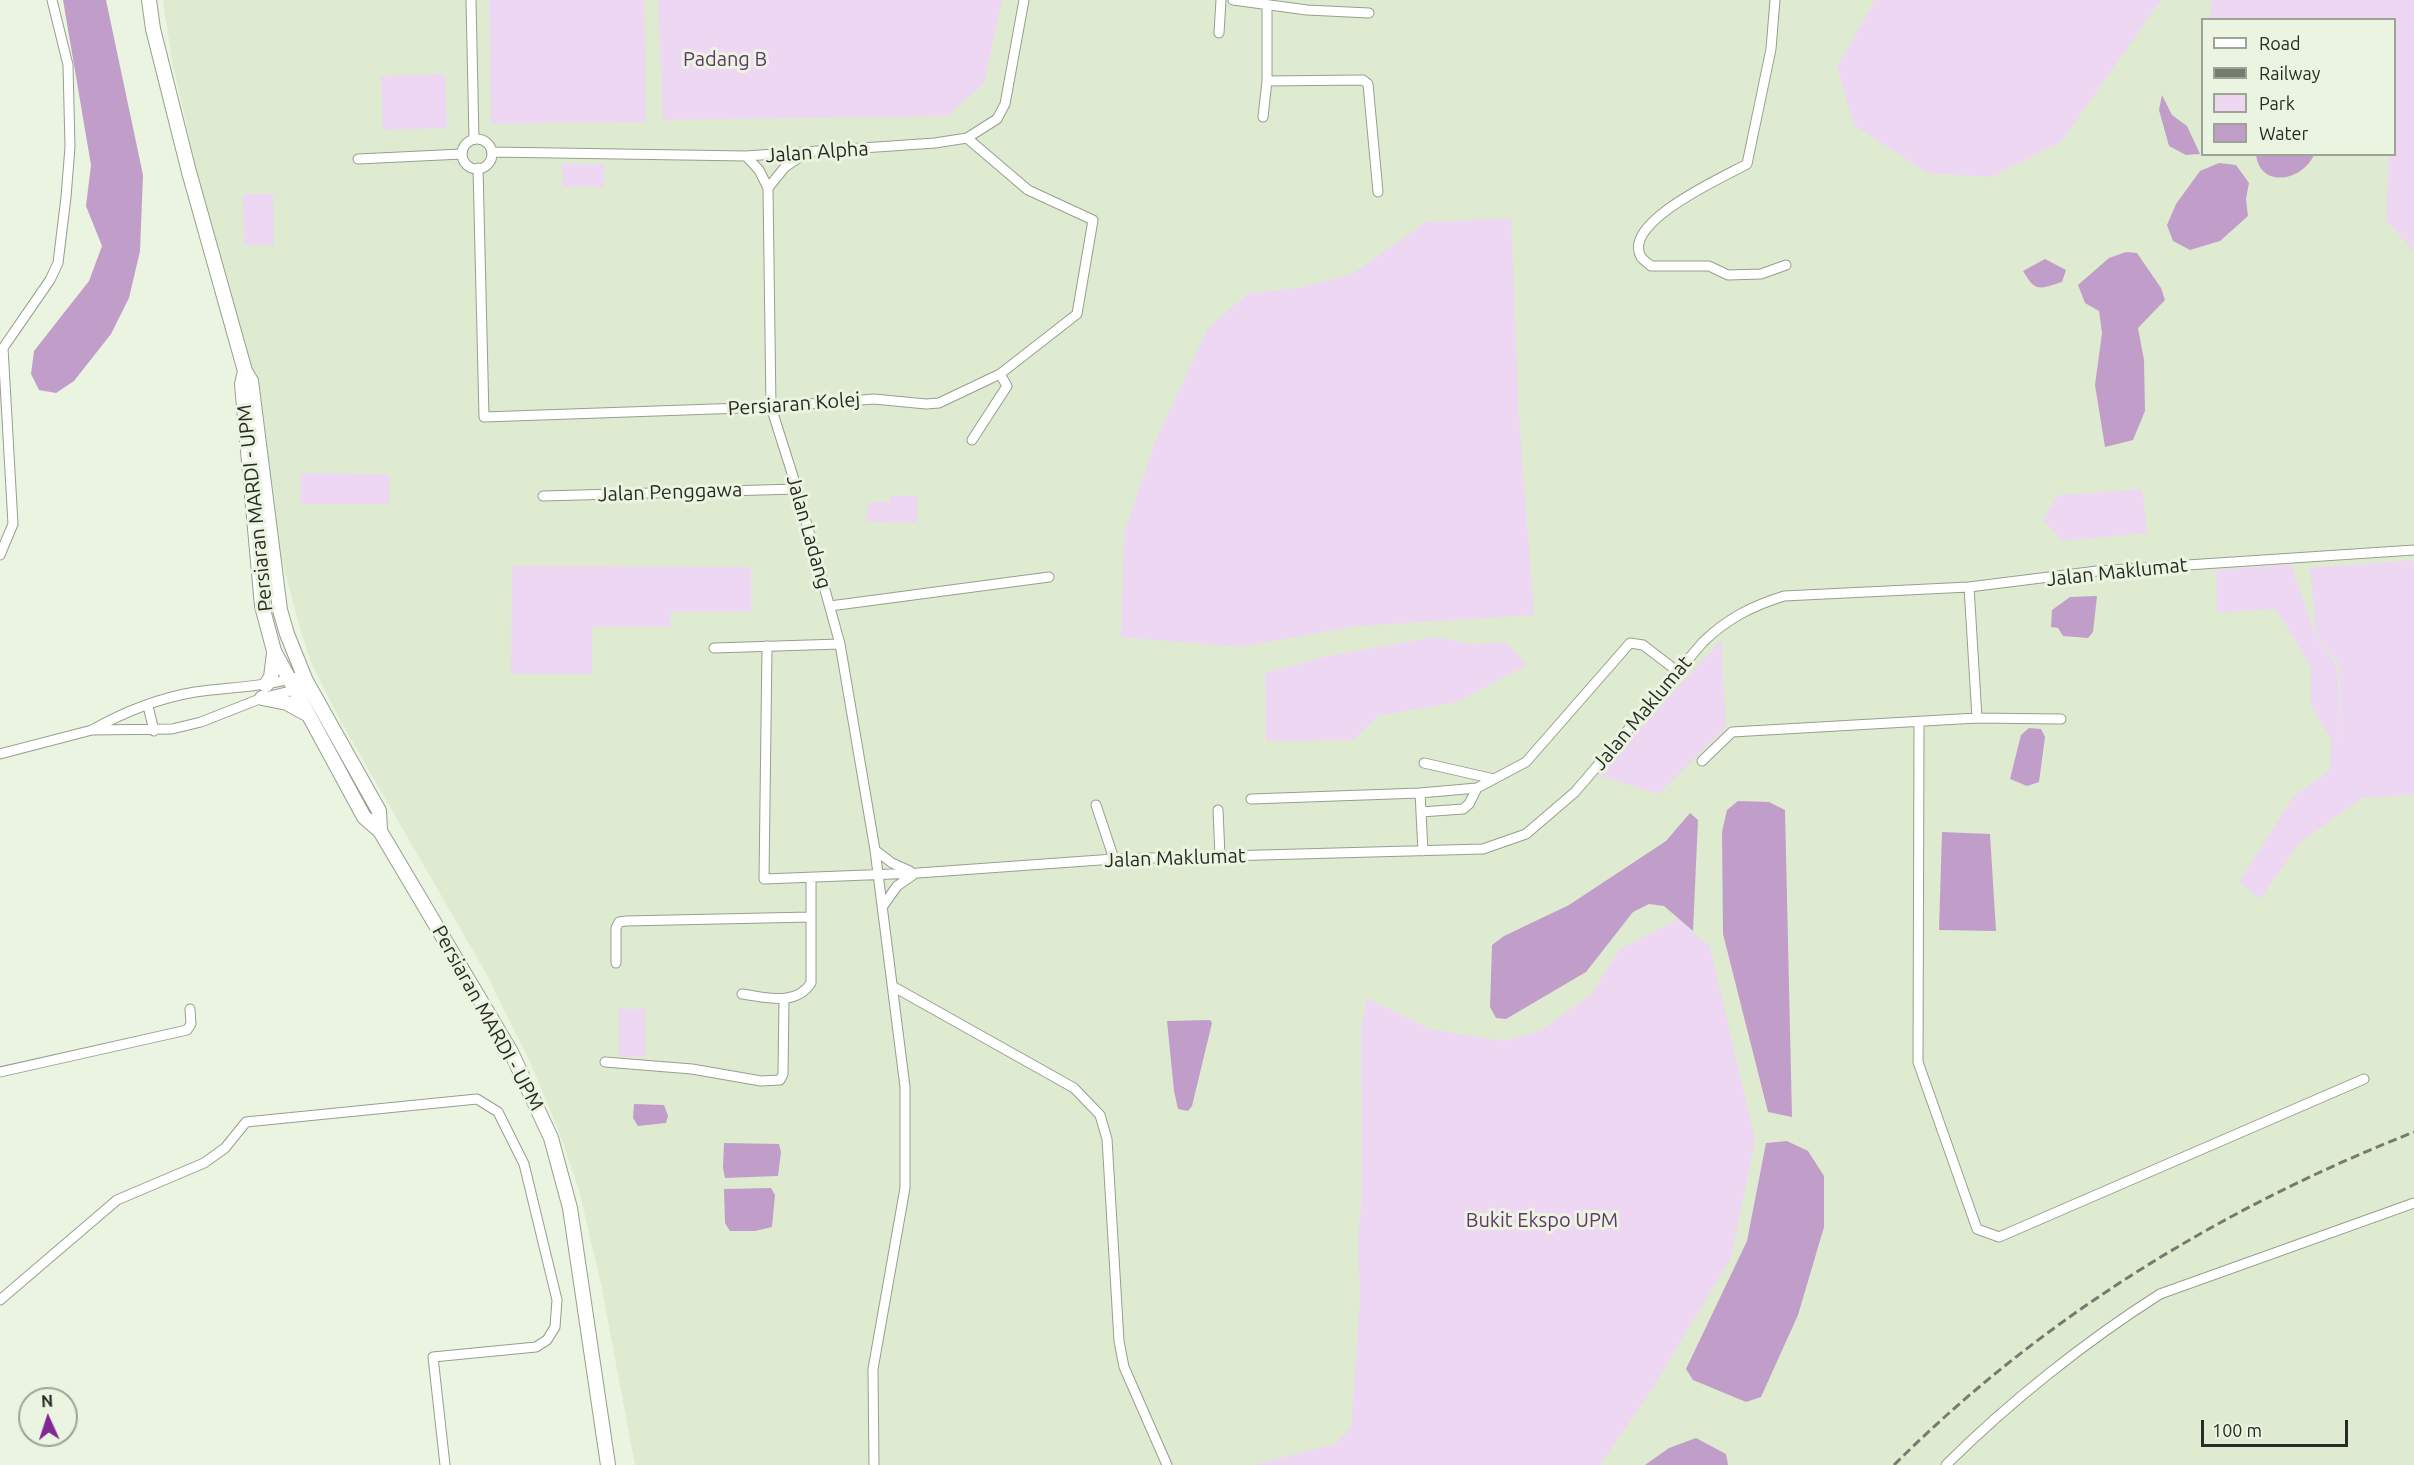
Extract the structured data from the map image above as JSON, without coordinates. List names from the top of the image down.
{
  "streets": {
    "street": [
      "Jalan Alpha",
      "Persiaran Kolej",
      "Jalan Penggawa",
      "Persiaran MARDI - UPM",
      "Jalan Ladang",
      "Jalan Maklumat"
    ]
  },
  "crossings": [
    ["Jalan Alpha", "Persiaran Kolej"],
    ["Persiaran Kolej", "Jalan Ladang"],
    ["Jalan Penggawa", "Jalan Ladang"],
    ["Jalan Ladang", "Jalan Maklumat"]
  ],
  "parks": ["Padang B", "Bukit Ekspo UPM"],
  "legend": [
    "Road",
    "Railway",
    "Park",
    "Water"
  ],
  "scale_bar": "100 m",
  "north": "top"
}
